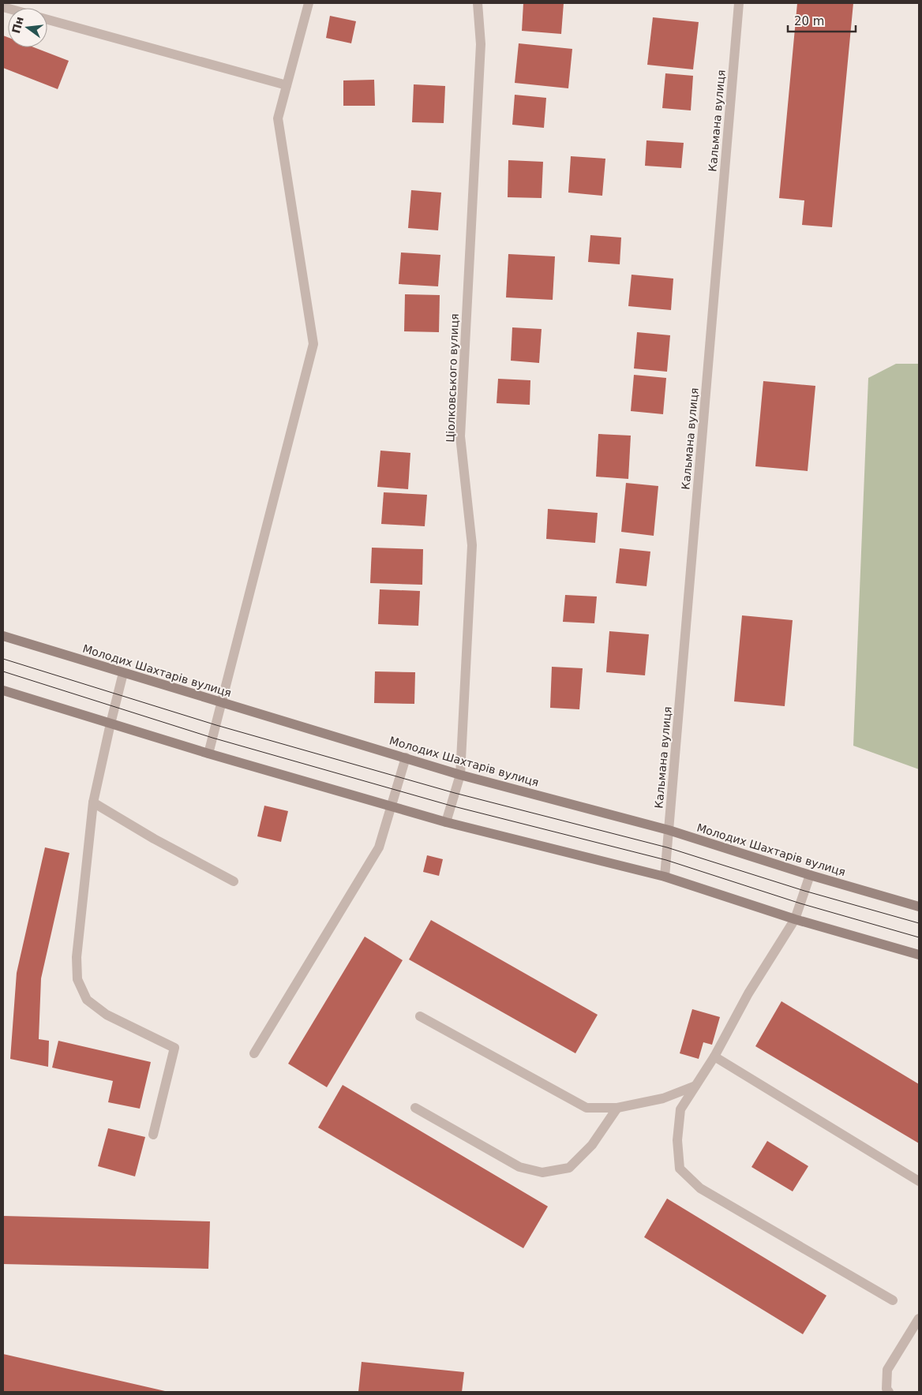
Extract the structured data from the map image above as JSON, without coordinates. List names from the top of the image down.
{
  "streets": {
    "main road": ["Молодих Шахтарів вулиця"],
    "street": ["Кальмана вулиця", "Ціолковського вулиця"]
  },
  "crossings": [
    ["Кальмана вулиця", "Молодих Шахтарів вулиця"],
    ["Ціолковського вулиця", "Молодих Шахтарів вулиця"]
  ],
  "scale_bar": "20 m",
  "north": "left"
}
